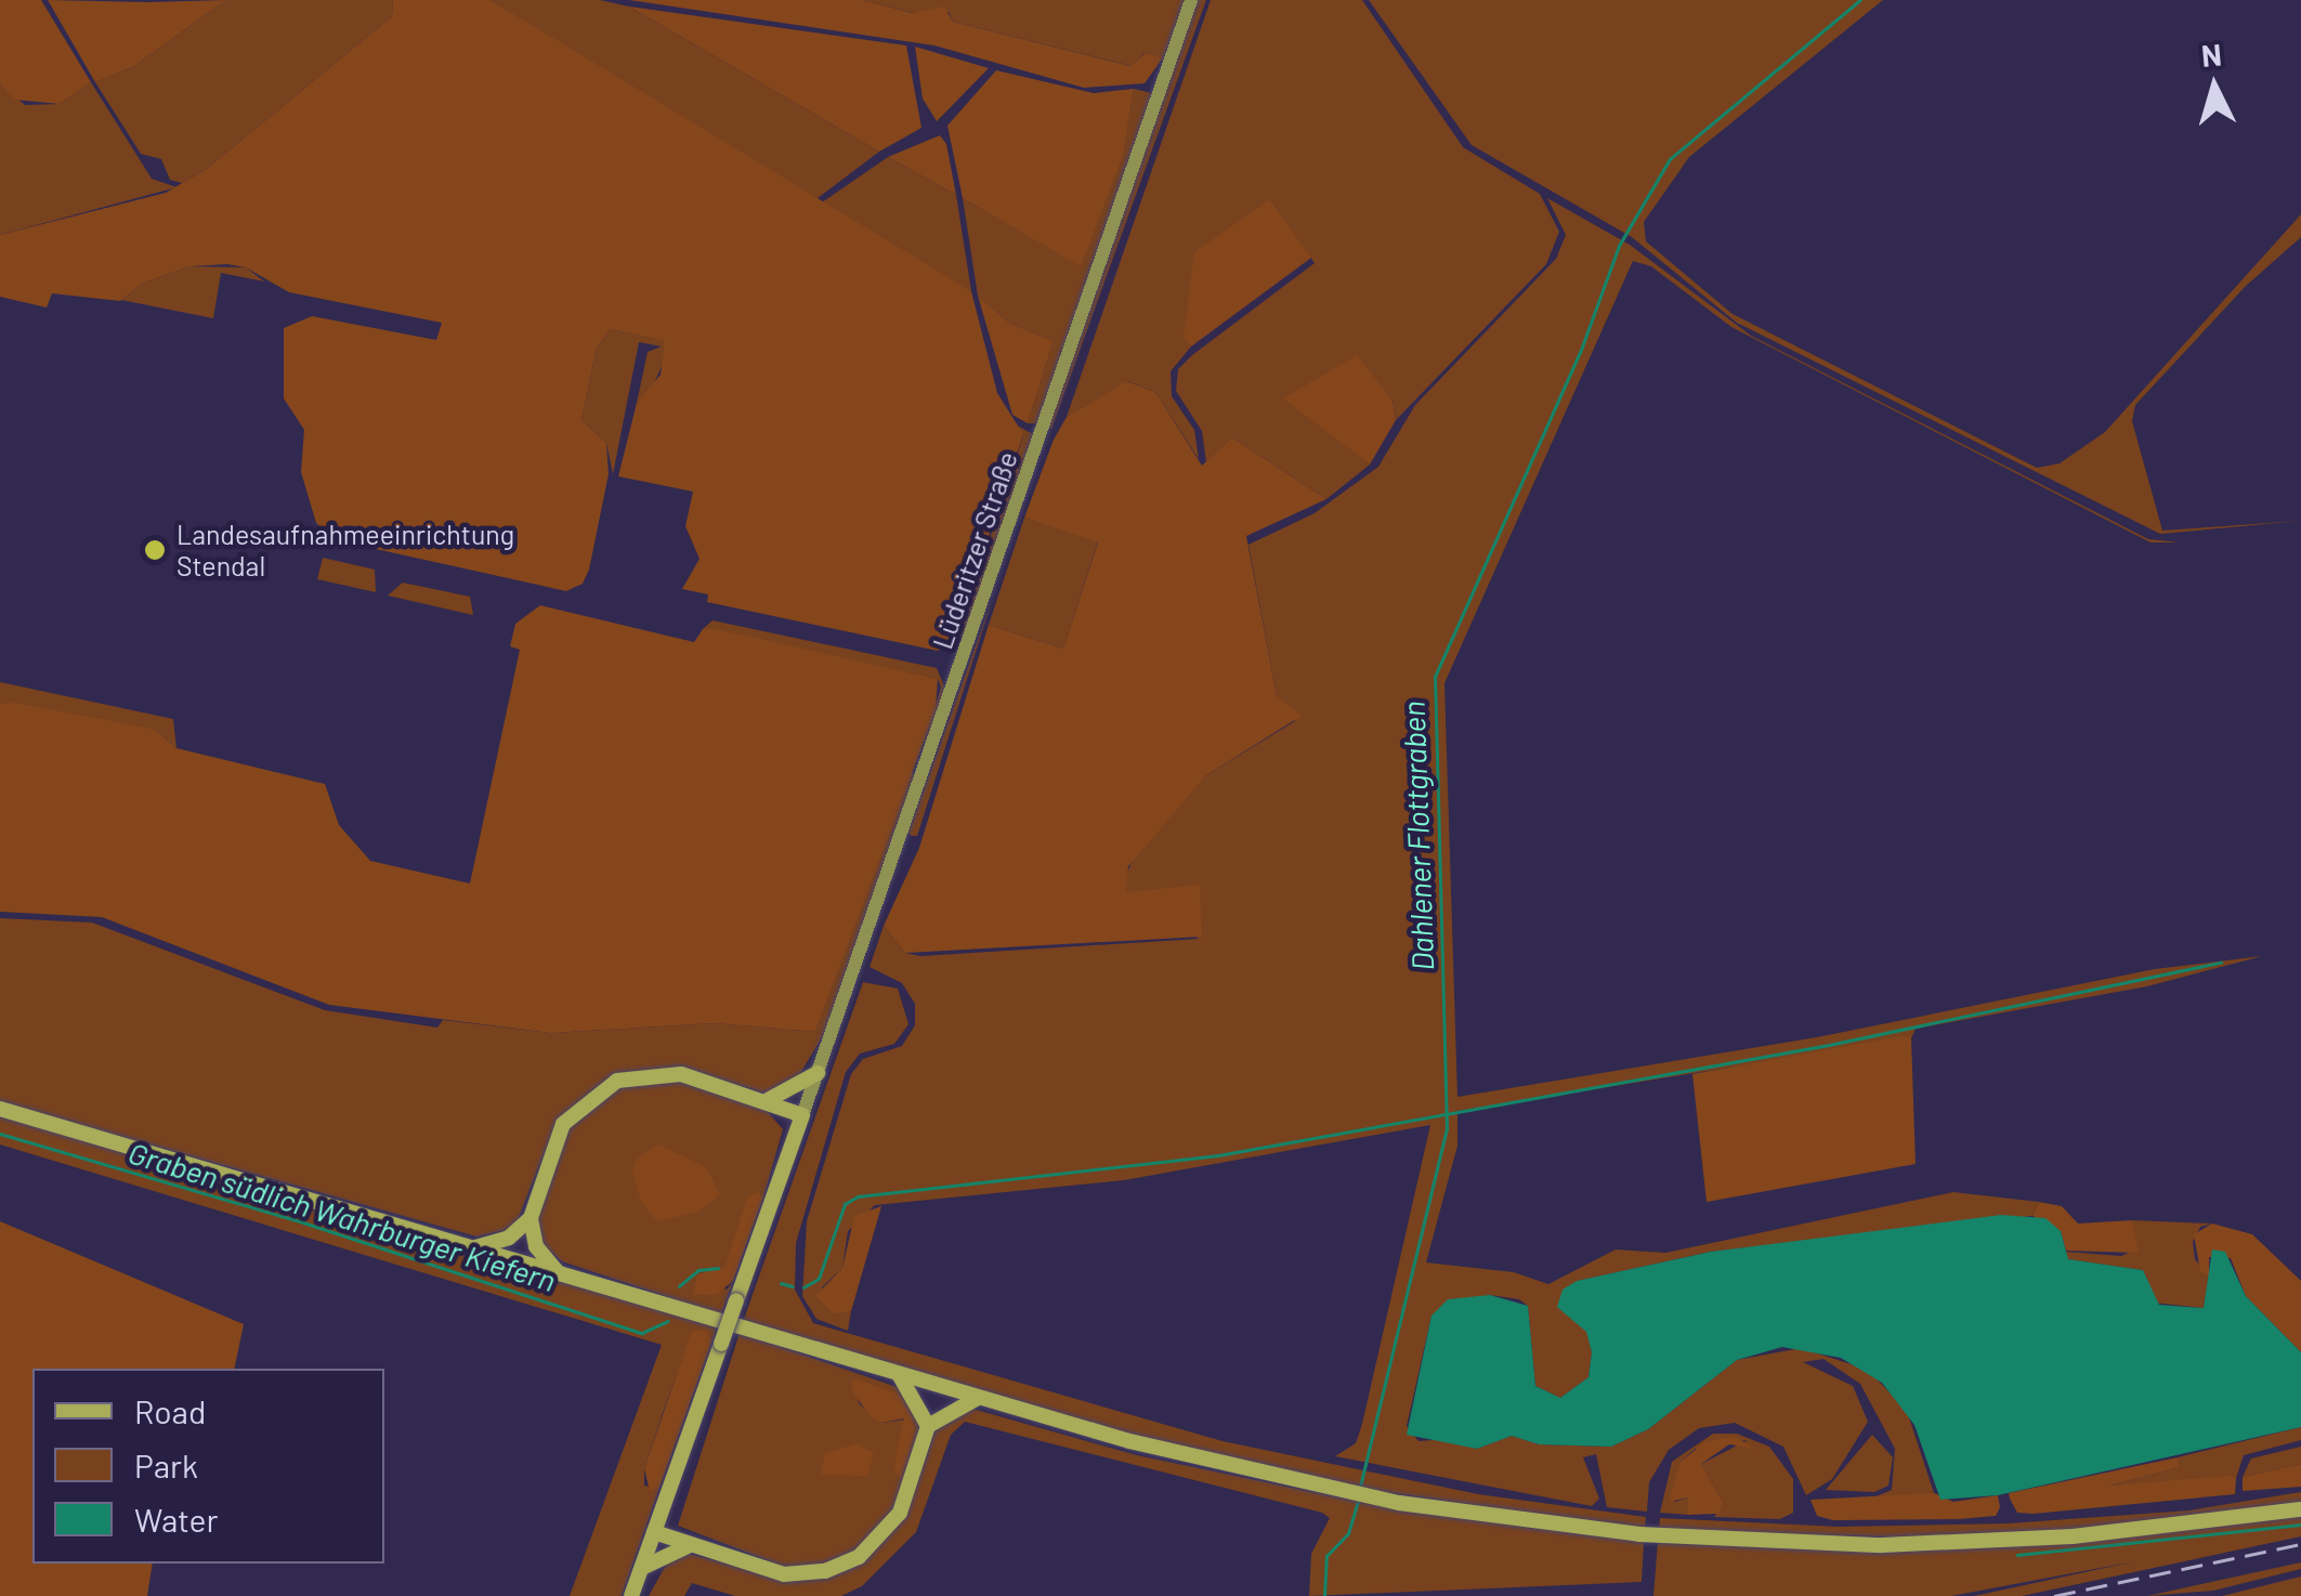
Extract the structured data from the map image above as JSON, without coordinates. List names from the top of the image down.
{
  "streets": {
    "main road": ["Lüderitzer Straße"]
  },
  "water": ["Dahlener Flottgraben", "Graben südlich Wahrburger Kiefern"],
  "places": ["Landesaufnahmeeinrichtung Stendal"],
  "legend": ["Road", "Park", "Water"],
  "north": "top"
}
